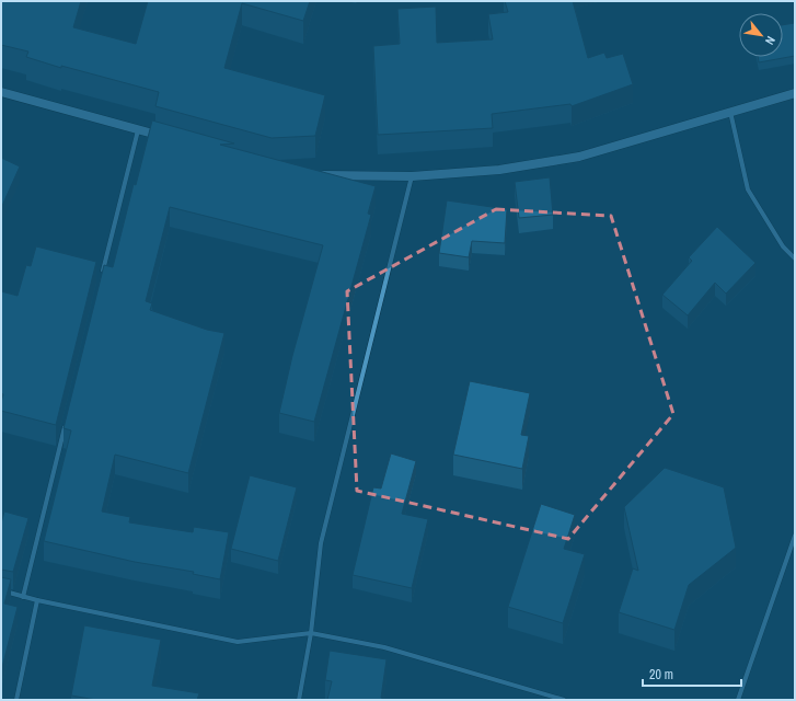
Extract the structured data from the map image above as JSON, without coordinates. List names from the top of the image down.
{
  "scale_bar": "20 m",
  "north": "bottom right"
}
